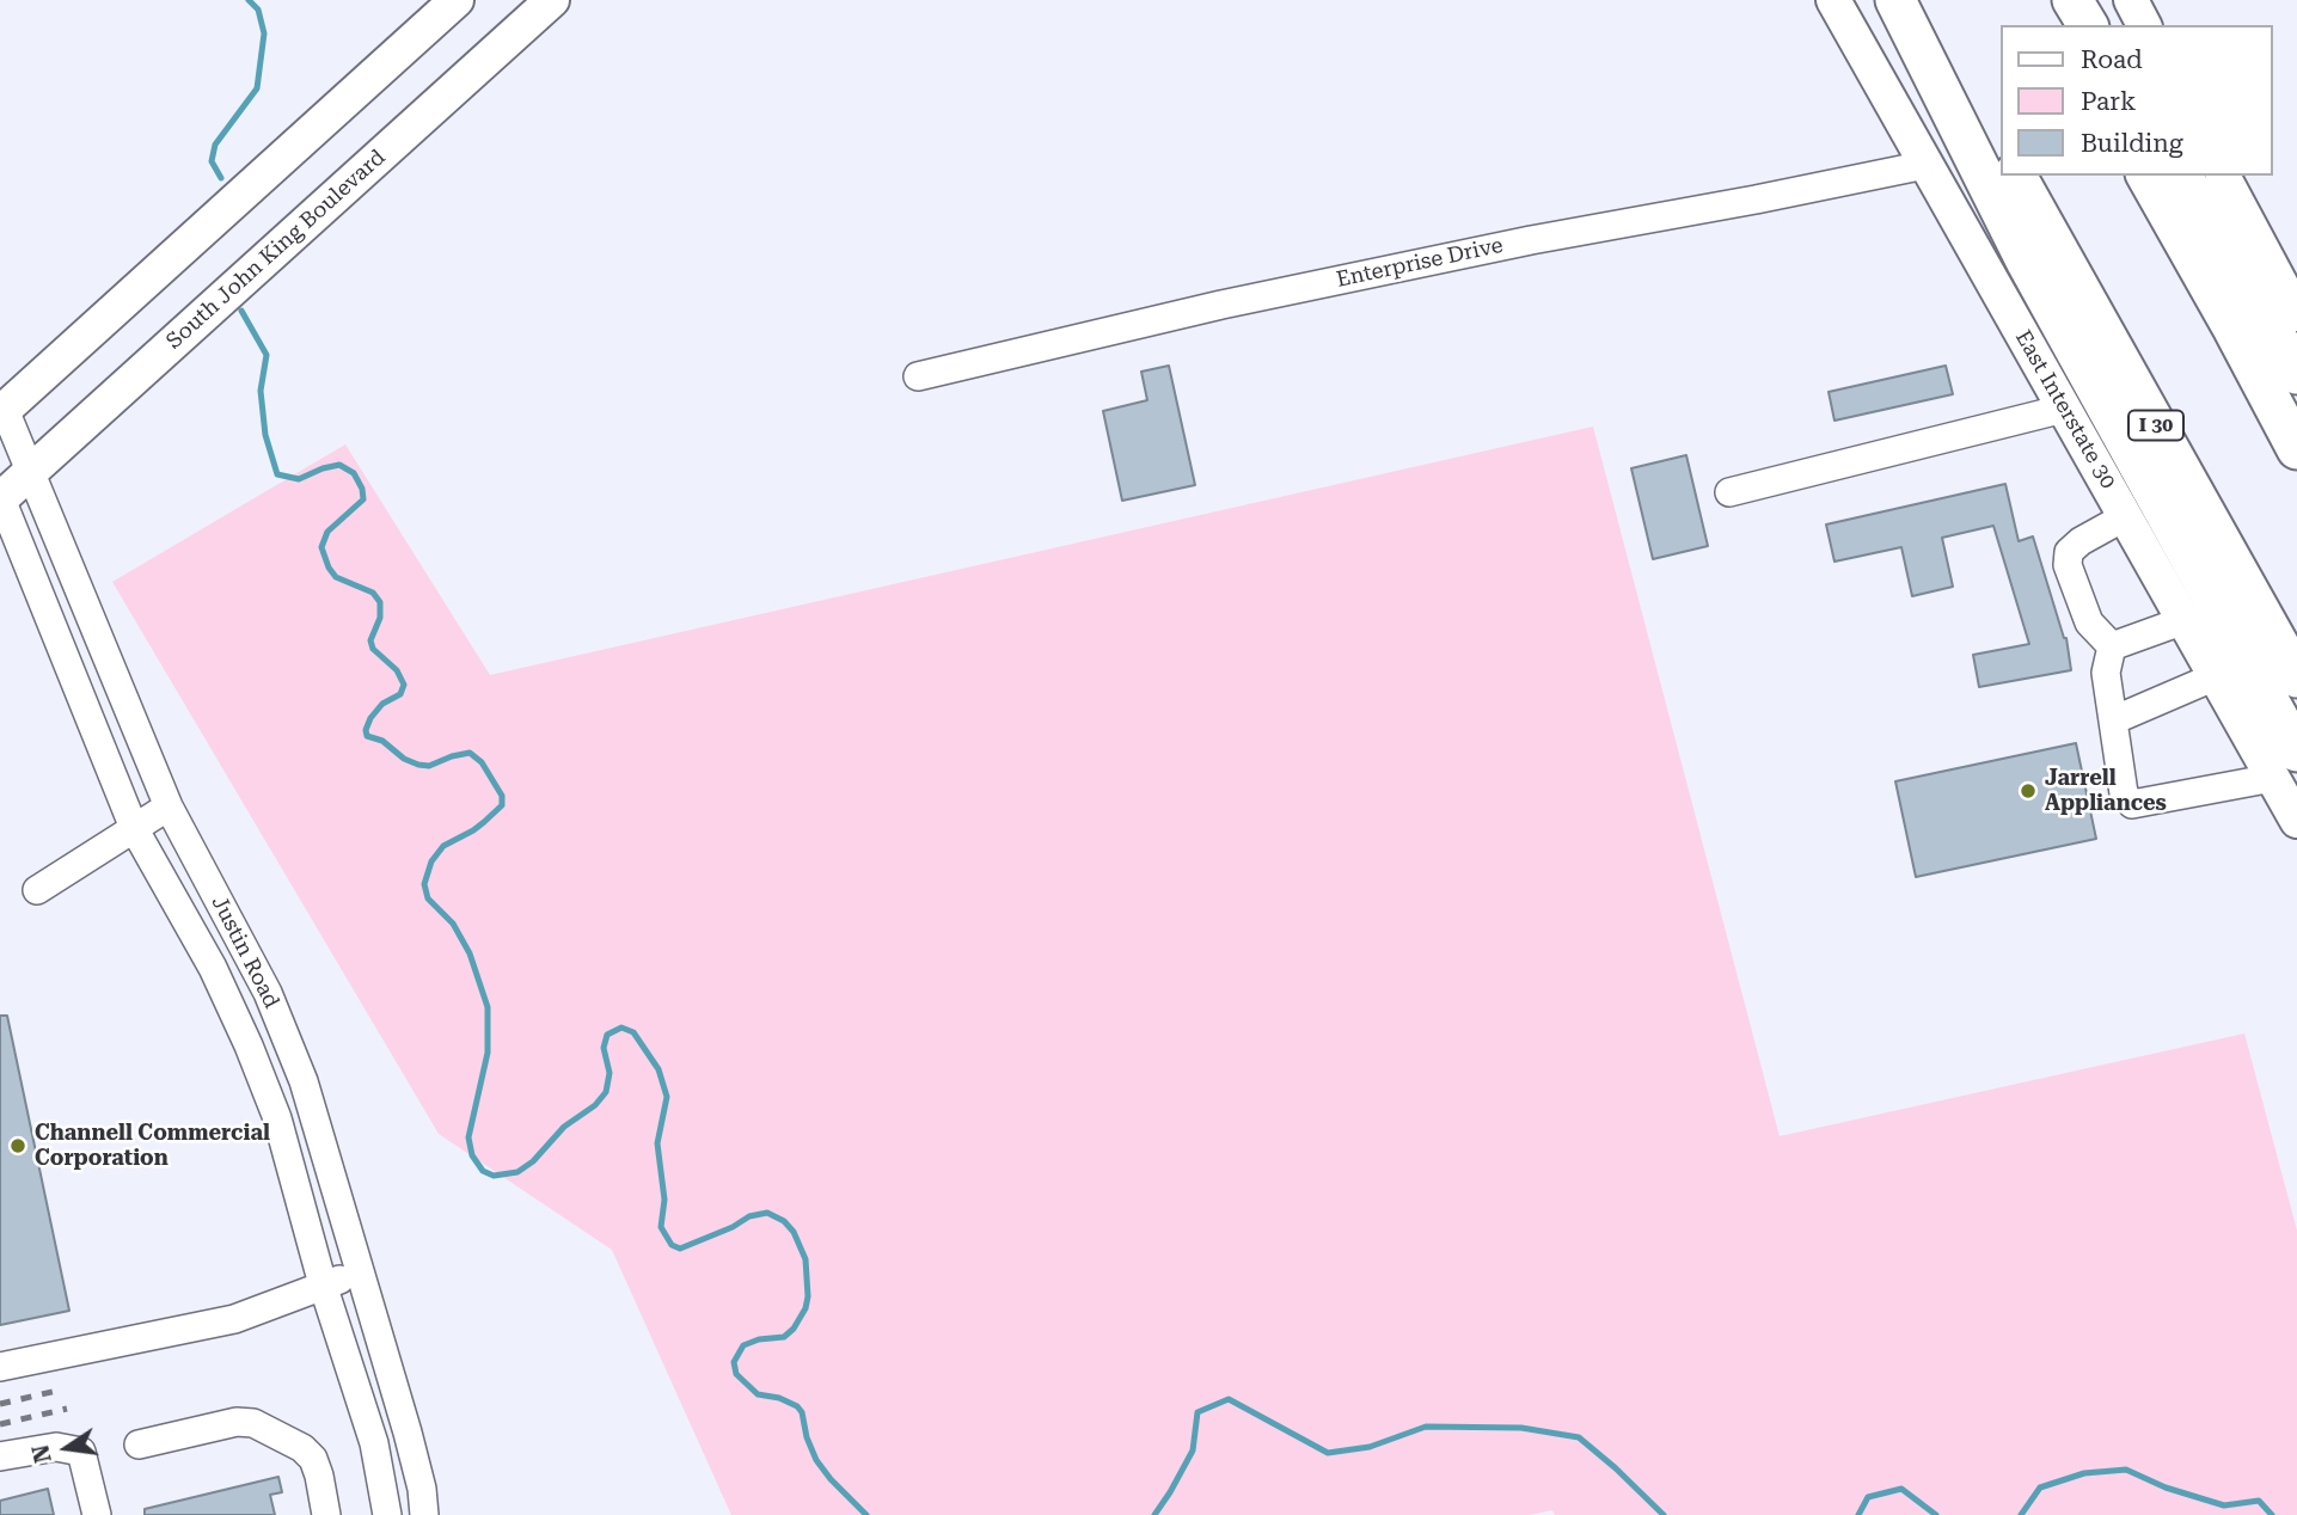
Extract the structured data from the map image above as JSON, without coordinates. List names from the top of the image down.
{
  "streets": {
    "highway": ["I 30"],
    "main road": ["South John King Boulevard", "East Interstate 30"],
    "street": ["Enterprise Drive", "Justin Road"]
  },
  "crossings": [
    ["South John King Boulevard", "Justin Road"],
    ["Enterprise Drive", "East Interstate 30"]
  ],
  "places": ["Jarrell Appliances", "Channell Commercial Corporation"],
  "legend": ["Road", "Park", "Building"],
  "north": "left"
}
